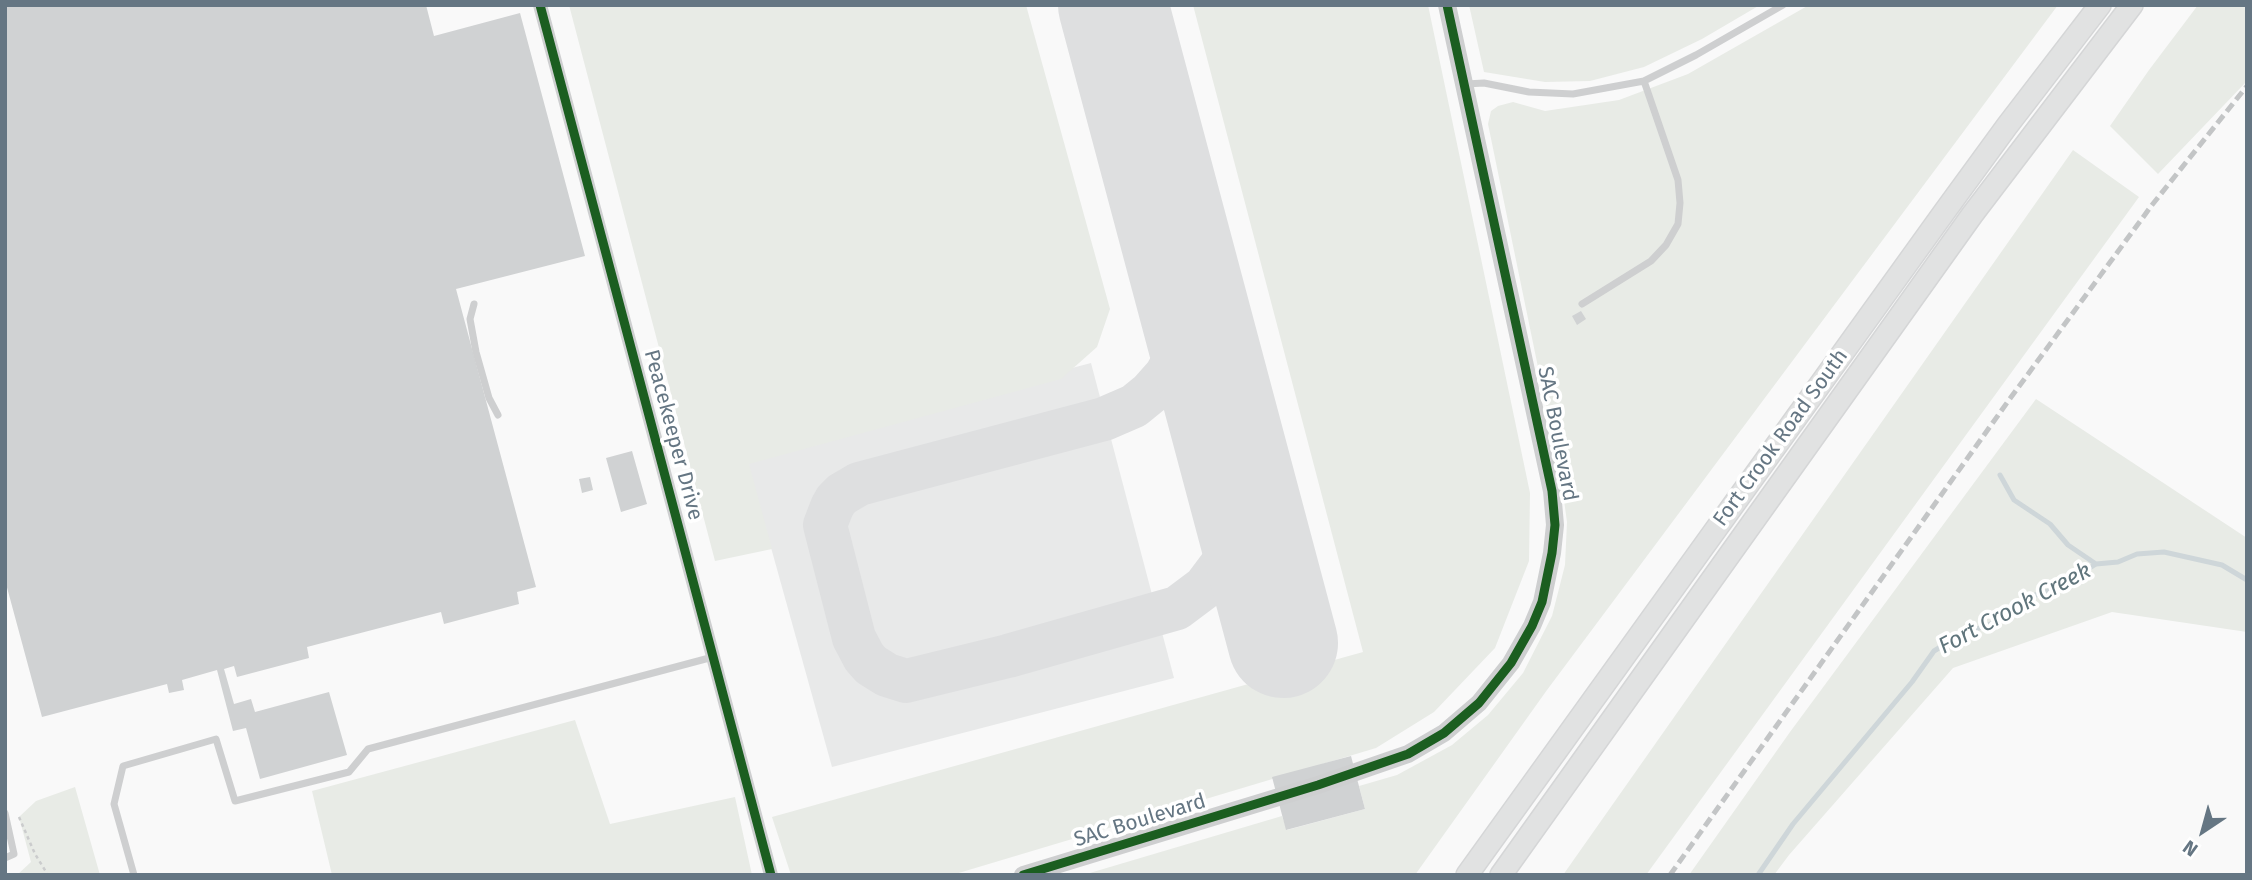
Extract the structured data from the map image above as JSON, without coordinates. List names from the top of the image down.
{
  "streets": {
    "main road": ["Fort Crook Road South"],
    "street": ["SAC Boulevard", "Peacekeeper Drive"]
  },
  "water": ["Fort Crook Creek"],
  "north": "bottom left"
}
